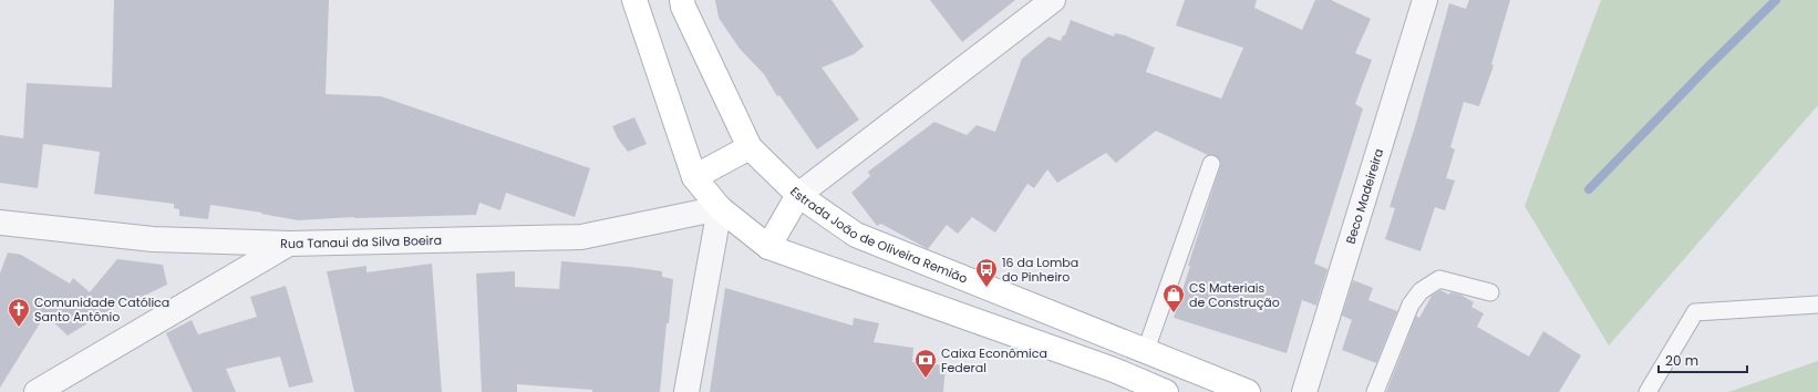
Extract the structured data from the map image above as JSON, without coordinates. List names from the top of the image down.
{
  "streets": {
    "main road": ["Estrada João de Oliveira Remião"],
    "street": ["Beco Madeireira", "Rua Tanaui da Silva Boeira"]
  },
  "places": {
    "bus stop": ["16 da Lomba do Pinheiro"],
    "shop": ["CS Materiais de Construção"],
    "church": ["Comunidade Católica Santo Antônio"],
    "bank": ["Caixa Econômica Federal"]
  },
  "scale_bar": "20 m"
}
